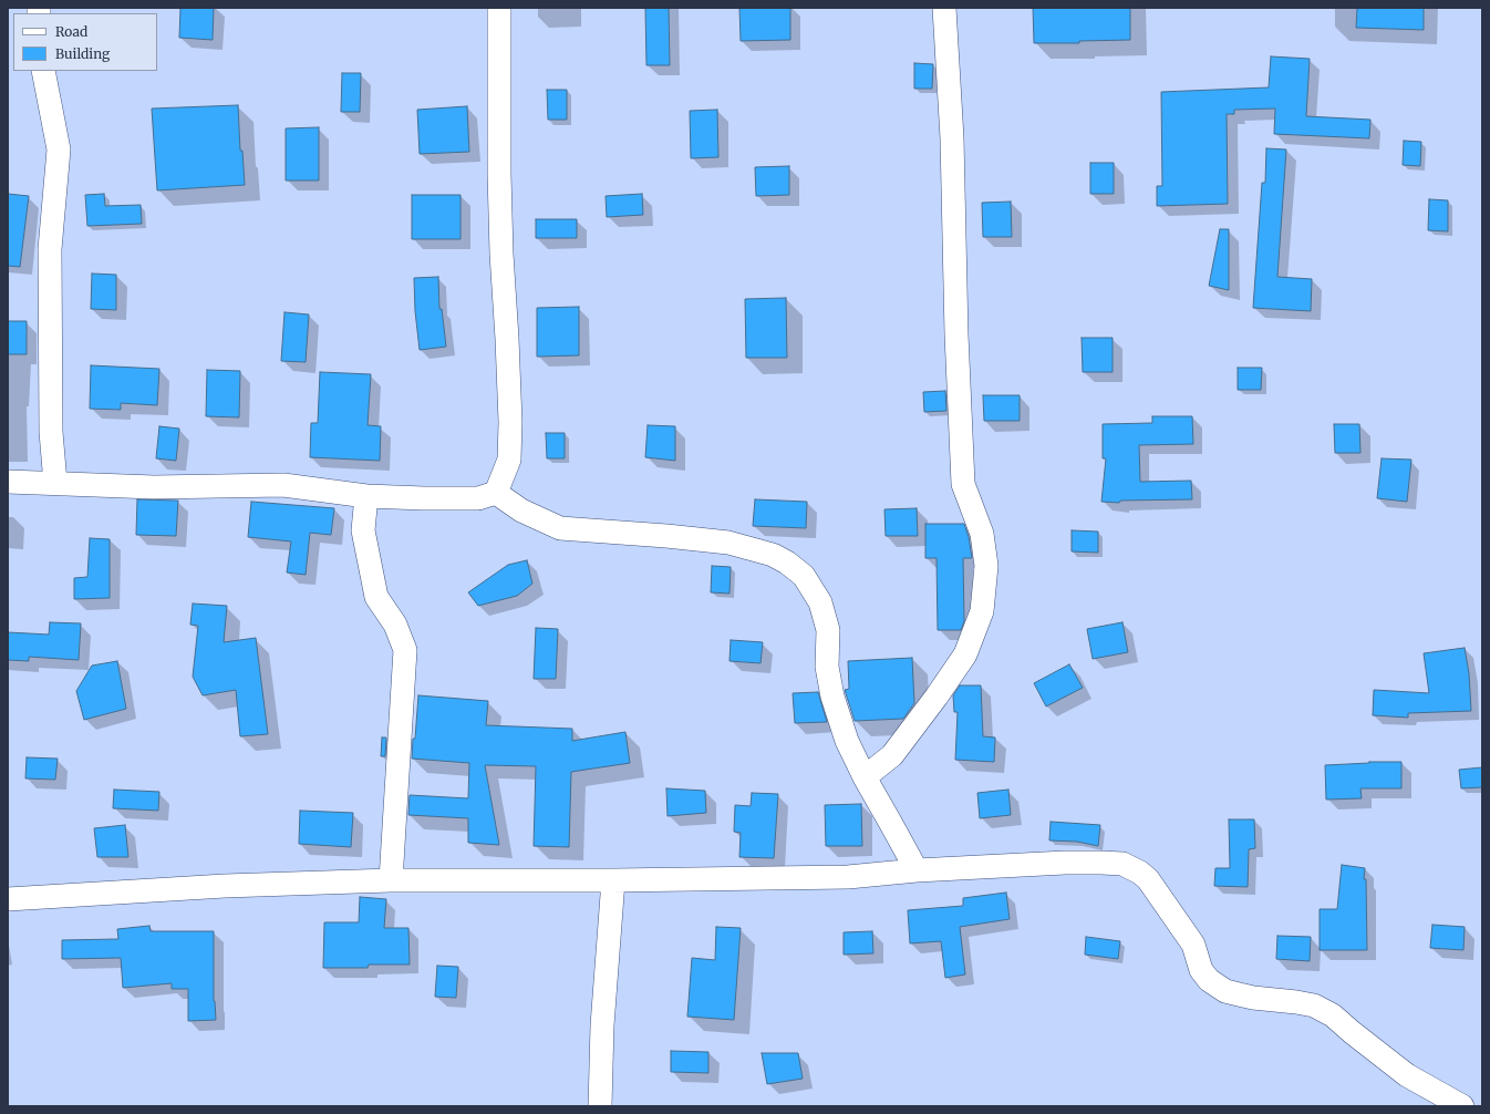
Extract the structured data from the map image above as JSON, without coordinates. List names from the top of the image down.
{
  "legend": ["Road", "Building"]
}
